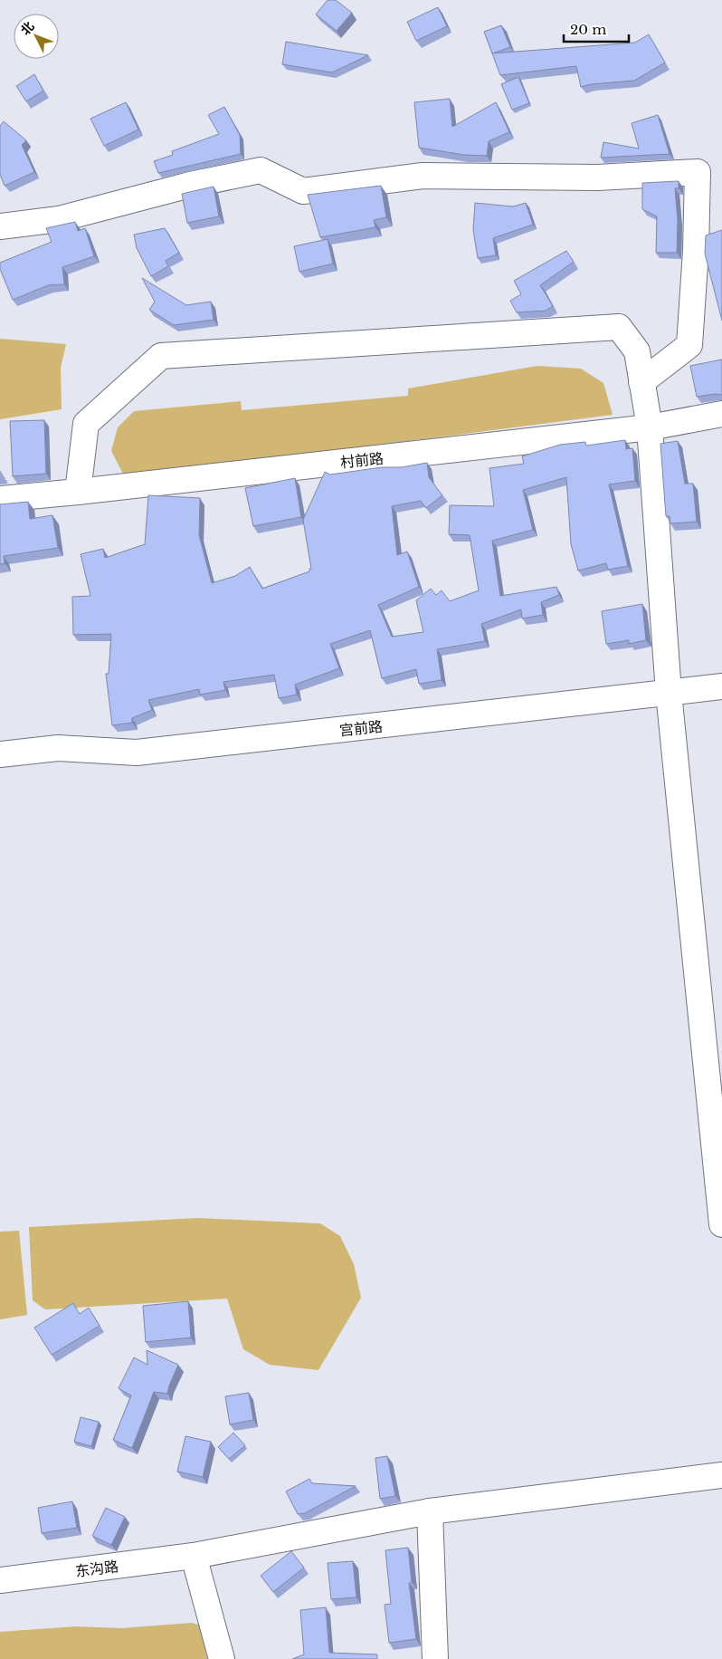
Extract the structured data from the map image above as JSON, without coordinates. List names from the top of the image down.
{
  "streets": {
    "street": ["村前路", "宫前路", "东沟路"]
  },
  "scale_bar": "20 m",
  "north": "top left"
}
